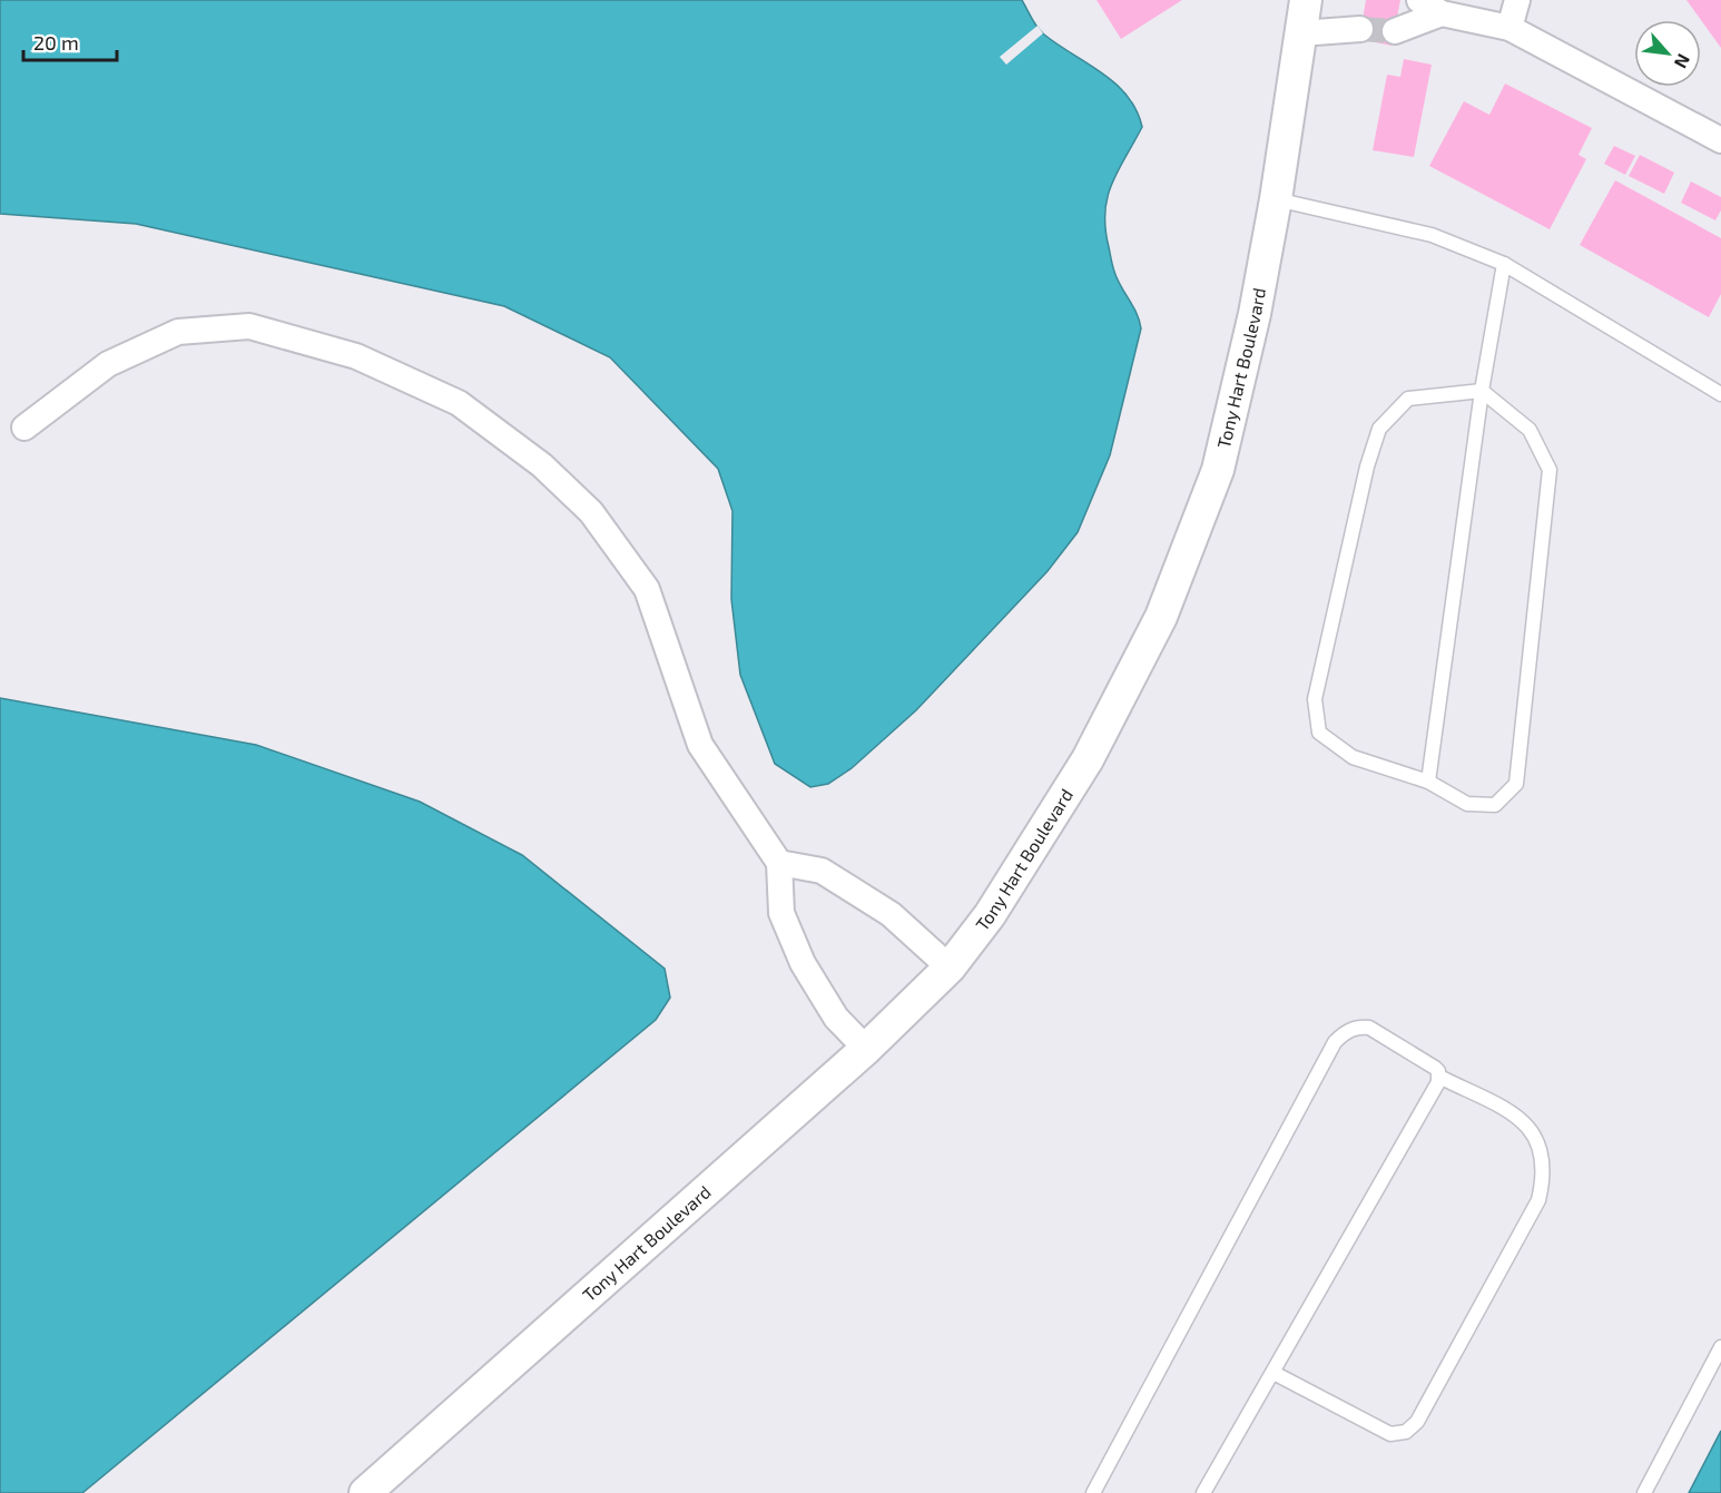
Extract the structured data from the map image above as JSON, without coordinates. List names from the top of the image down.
{
  "streets": {
    "street": ["Tony Hart Boulevard"]
  },
  "scale_bar": "20 m",
  "north": "bottom right"
}
